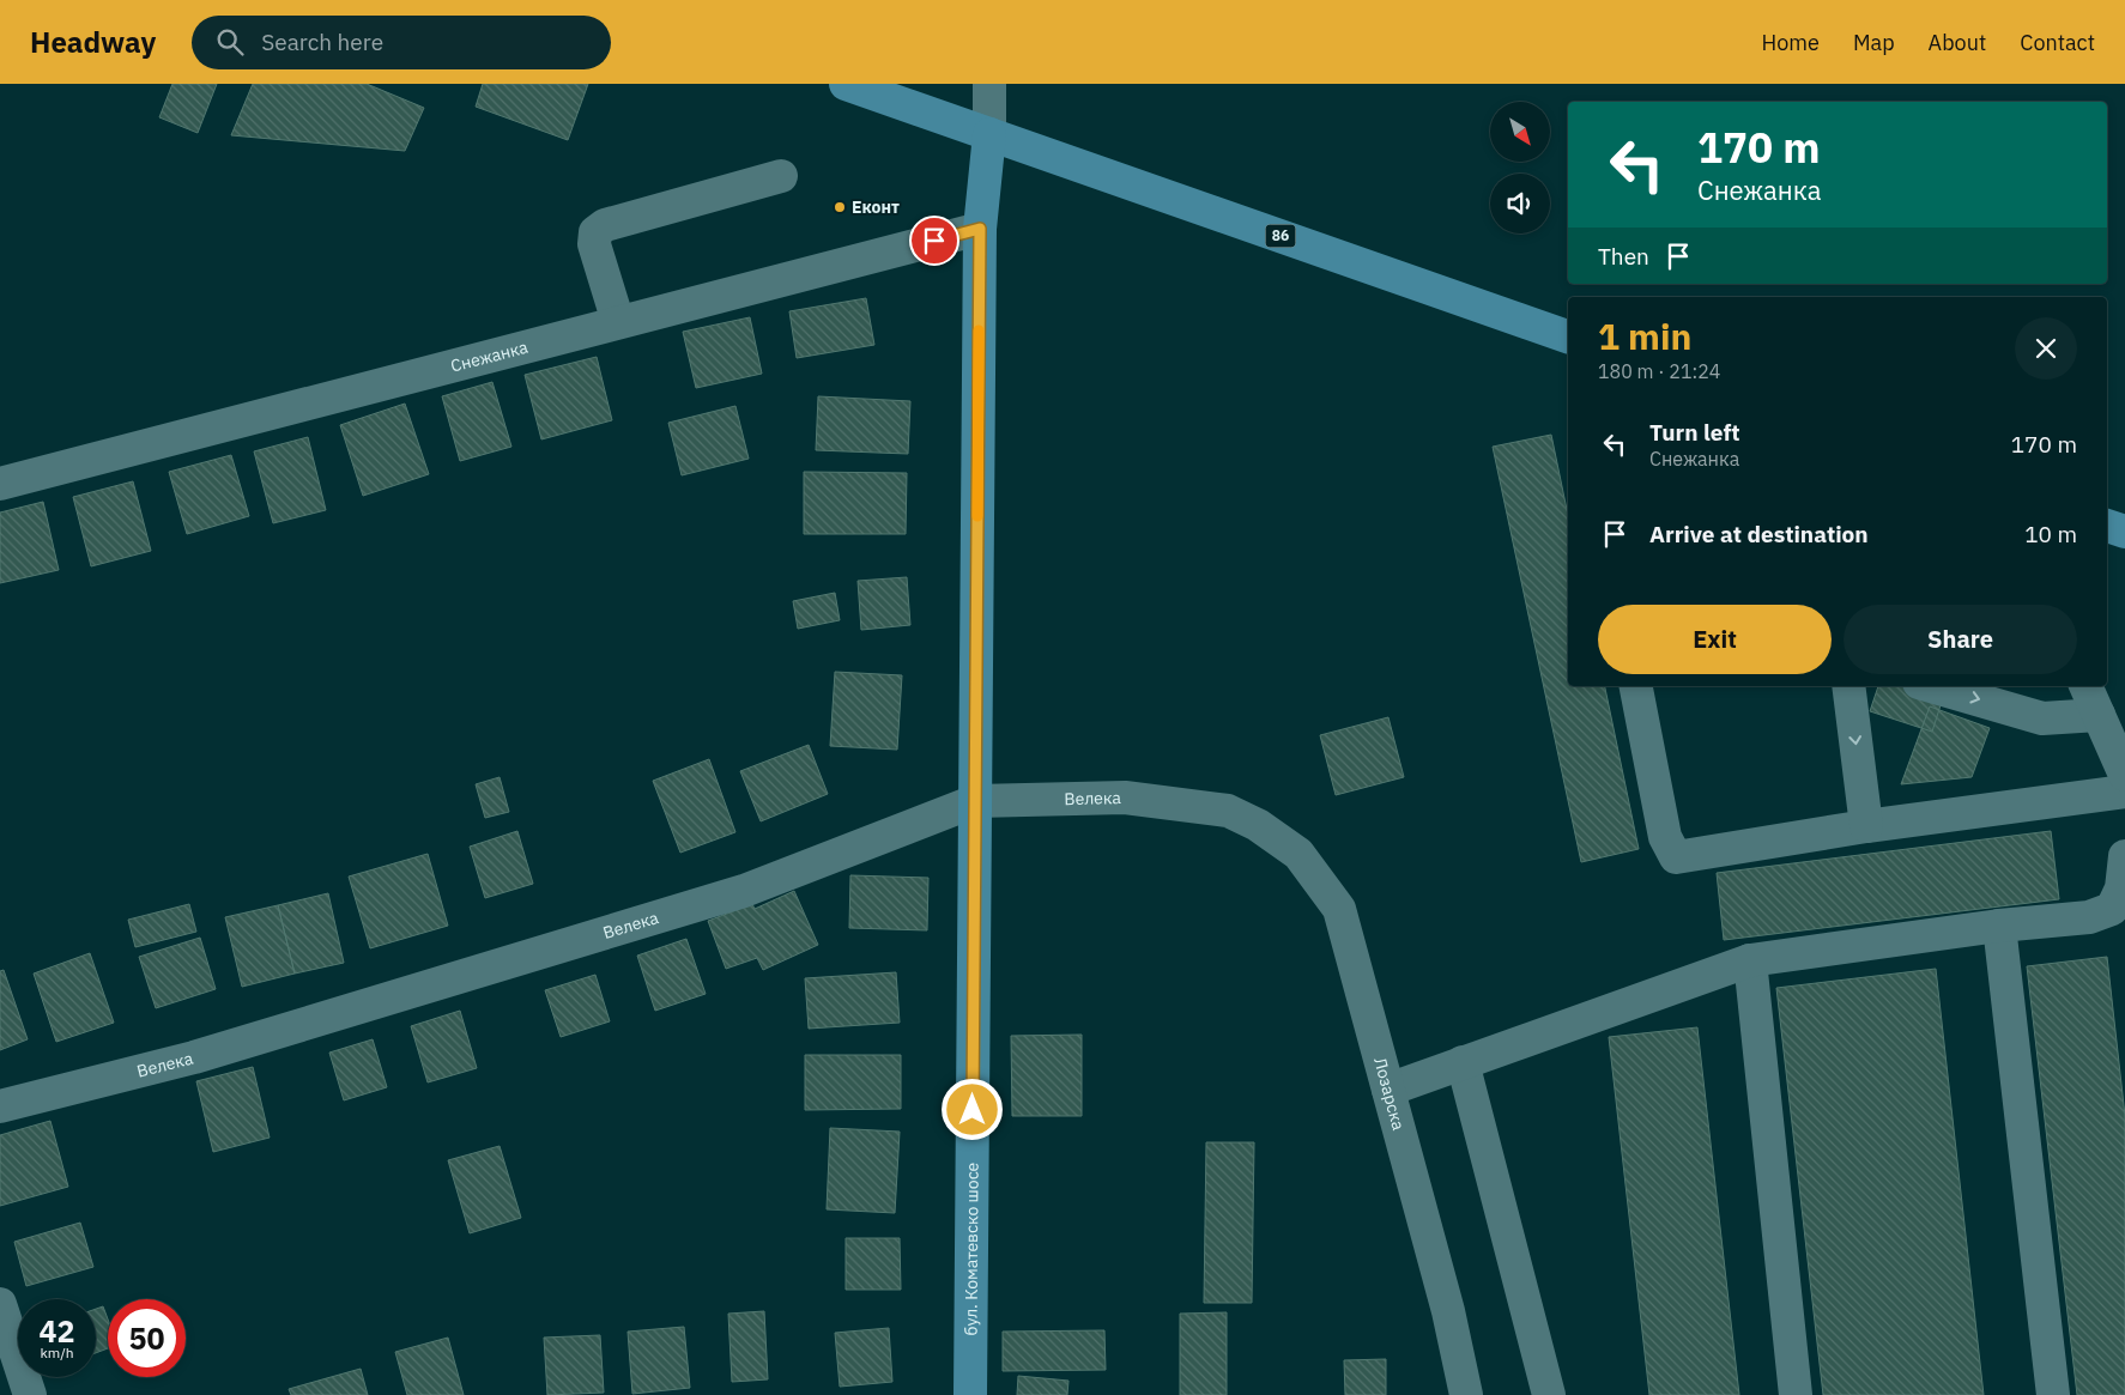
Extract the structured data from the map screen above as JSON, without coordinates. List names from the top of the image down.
{
  "streets": {
    "main road": ["86", "бул. Коматевско шосе"],
    "street": ["Снежанка", "Велека", "Лозарска"]
  },
  "crossings": [
    ["86", "бул. Коматевско шосе"],
    ["Снежанка", "бул. Коматевско шосе"],
    ["Велека", "Лозарска"],
    ["Велека", "бул. Коматевско шосе"]
  ],
  "places": ["Еконт"],
  "north": "bottom right",
  "page": {
    "header": "Headway",
    "search": "Search here",
    "nav": [
      "Home",
      "Map",
      "About",
      "Contact"
    ],
    "turn": ["170 m", "Снежанка"],
    "then": "Then",
    "heading": ["1 min", "180 m · 21:24"],
    "list": [
      {
        "name": "Turn left",
        "note": "Снежанка",
        "value": "170 m"
      },
      {
        "name": "Arrive at destination",
        "value": "10 m"
      }
    ],
    "buttons": ["Exit", "Share"],
    "speed": "42 km/h",
    "limit": "50"
  }
}
